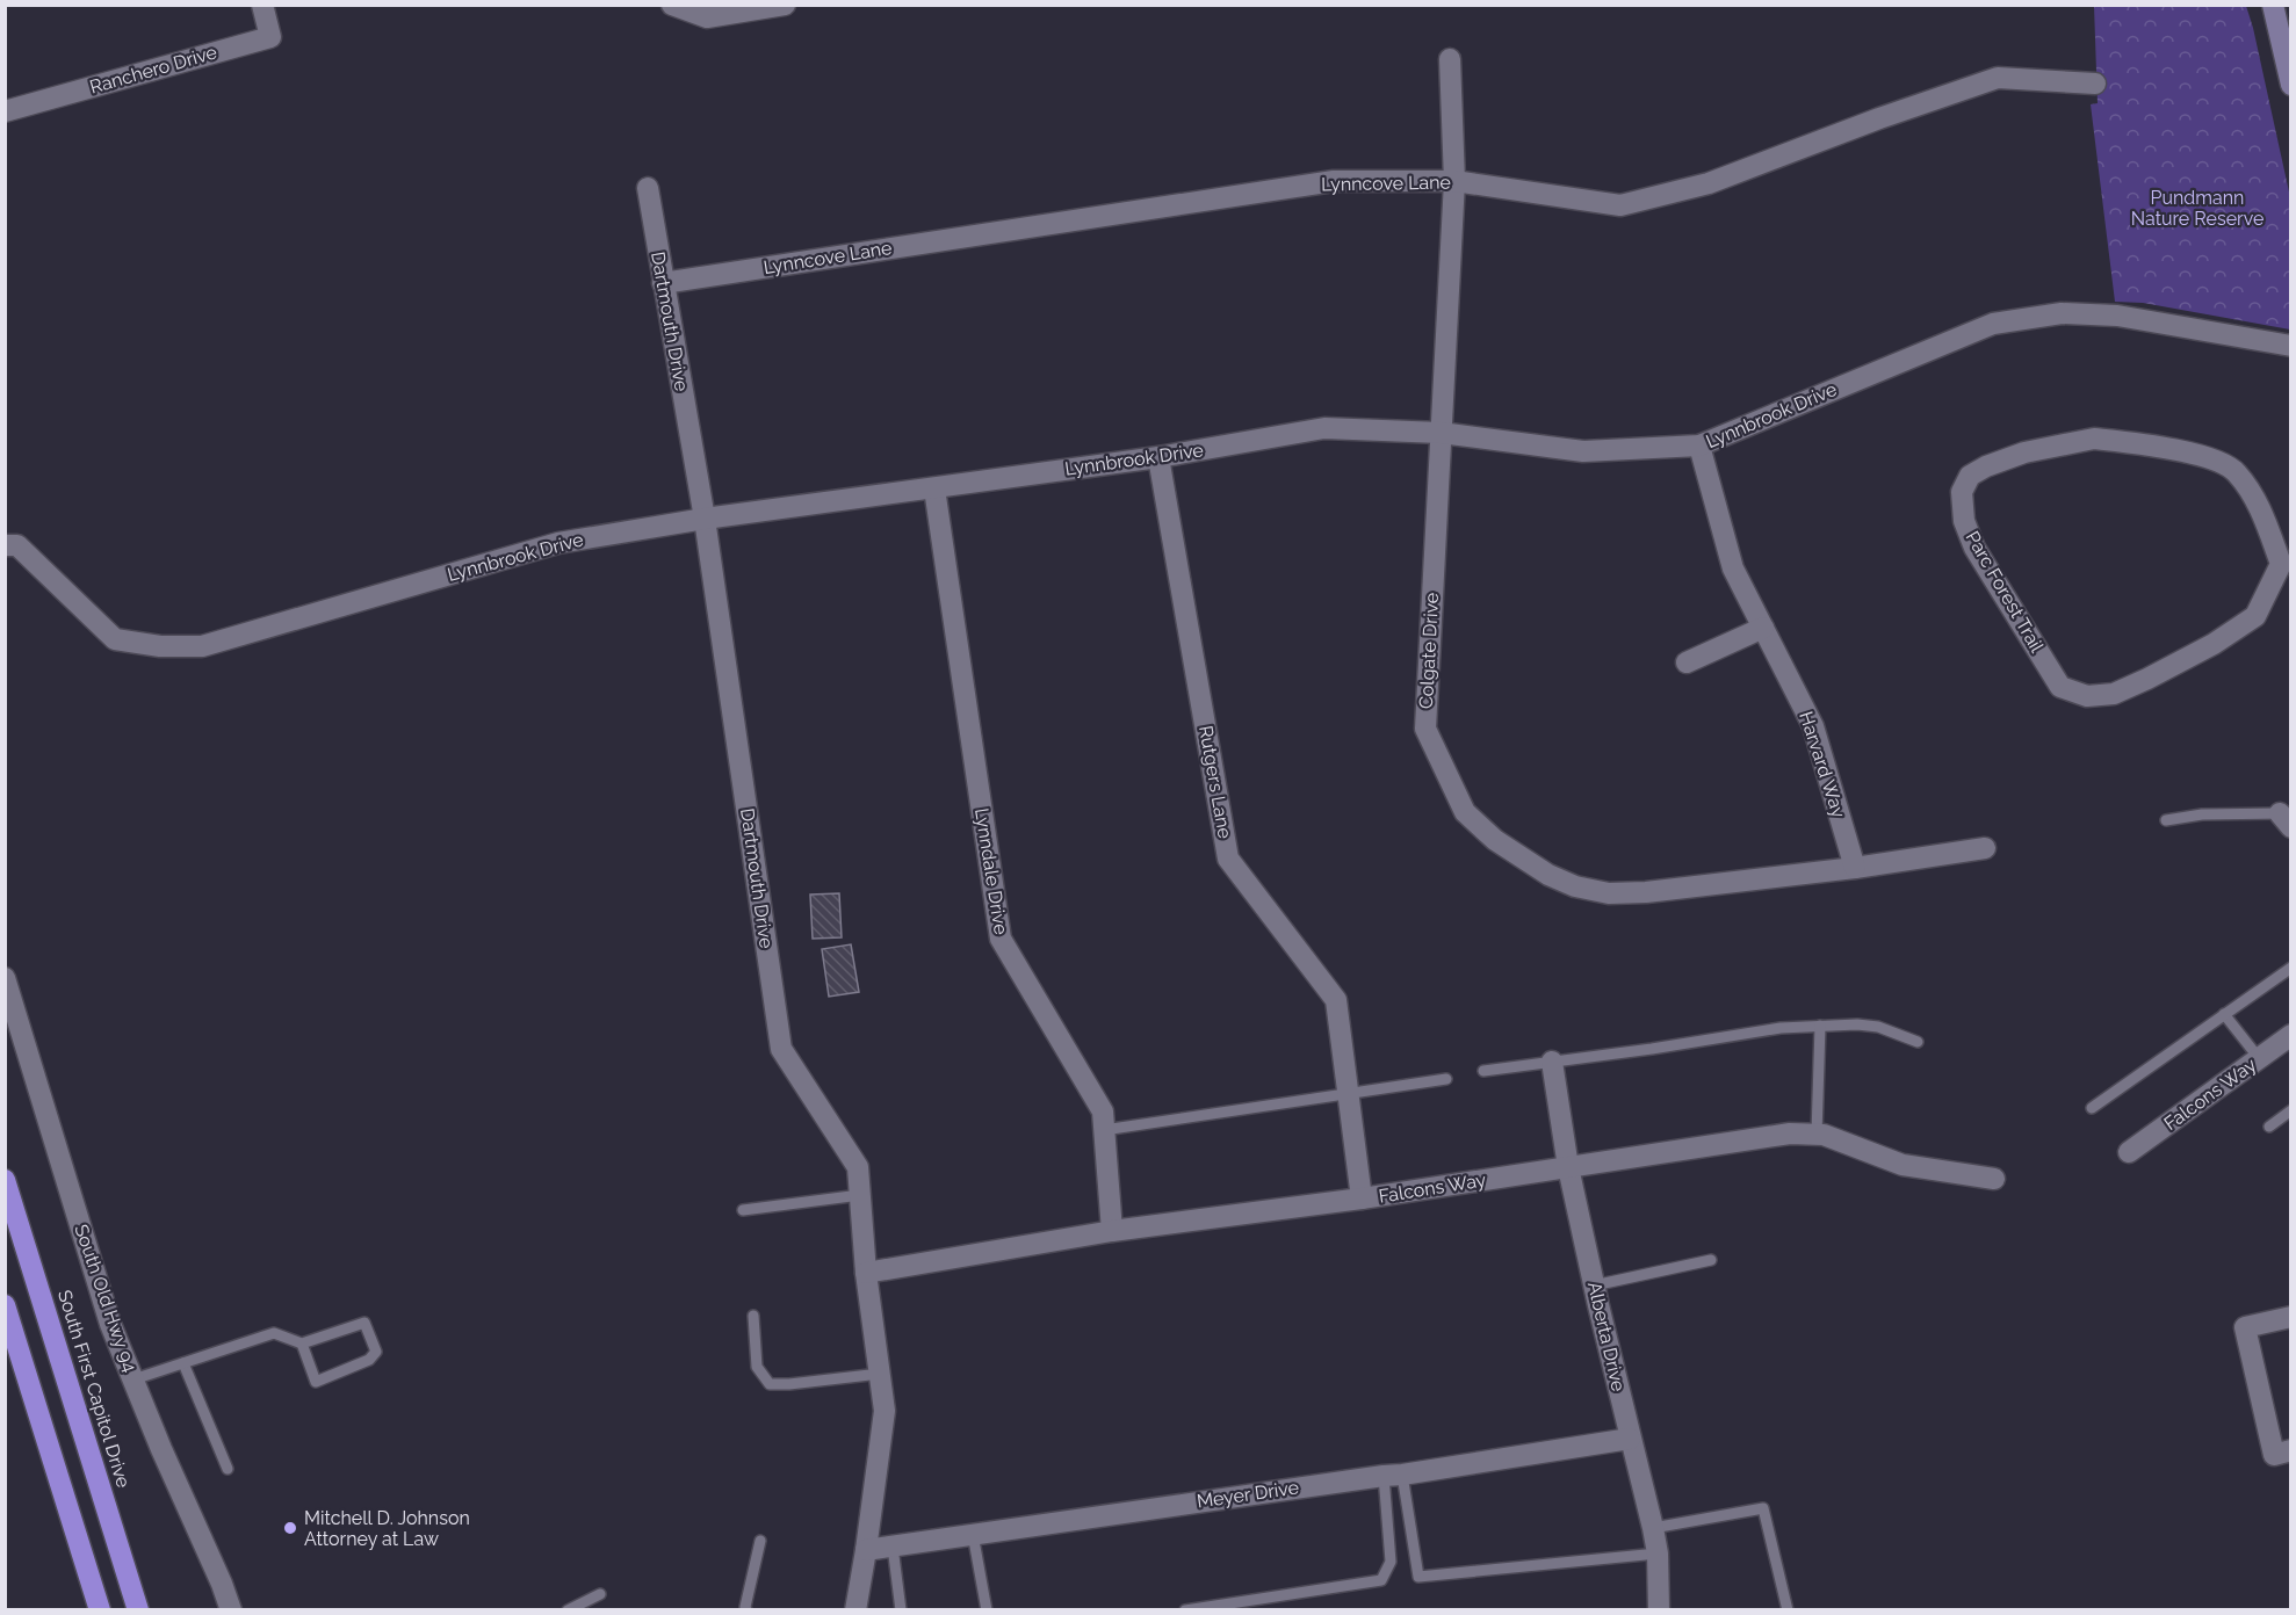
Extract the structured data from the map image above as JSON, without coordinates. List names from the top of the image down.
{
  "streets": {
    "highway": ["South First Capitol Drive"],
    "street": [
      "Ranchero Drive",
      "Lynncove Lane",
      "Dartmouth Drive",
      "Lynnbrook Drive",
      "Parc Forest Trail",
      "Colgate Drive",
      "Harvard Way",
      "Rutgers Lane",
      "Lynndale Drive",
      "Falcons Way",
      "South Old Hwy 94",
      "Alberta Drive",
      "Meyer Drive"
    ]
  },
  "crossings": [
    ["Lynncove Lane", "Dartmouth Drive"],
    ["Lynncove Lane", "Colgate Drive"],
    ["Dartmouth Drive", "Lynnbrook Drive"],
    ["Dartmouth Drive", "Falcons Way"],
    ["Dartmouth Drive", "Meyer Drive"],
    ["Lynnbrook Drive", "Colgate Drive"],
    ["Lynnbrook Drive", "Harvard Way"],
    ["Lynnbrook Drive", "Rutgers Lane"],
    ["Lynnbrook Drive", "Lynndale Drive"],
    ["Colgate Drive", "Harvard Way"],
    ["Rutgers Lane", "Falcons Way"],
    ["Lynndale Drive", "Falcons Way"],
    ["Falcons Way", "Alberta Drive"],
    ["Alberta Drive", "Meyer Drive"]
  ],
  "parks": ["Pundmann Nature Reserve"],
  "places": ["Mitchell D. Johnson Attorney at Law"]
}
